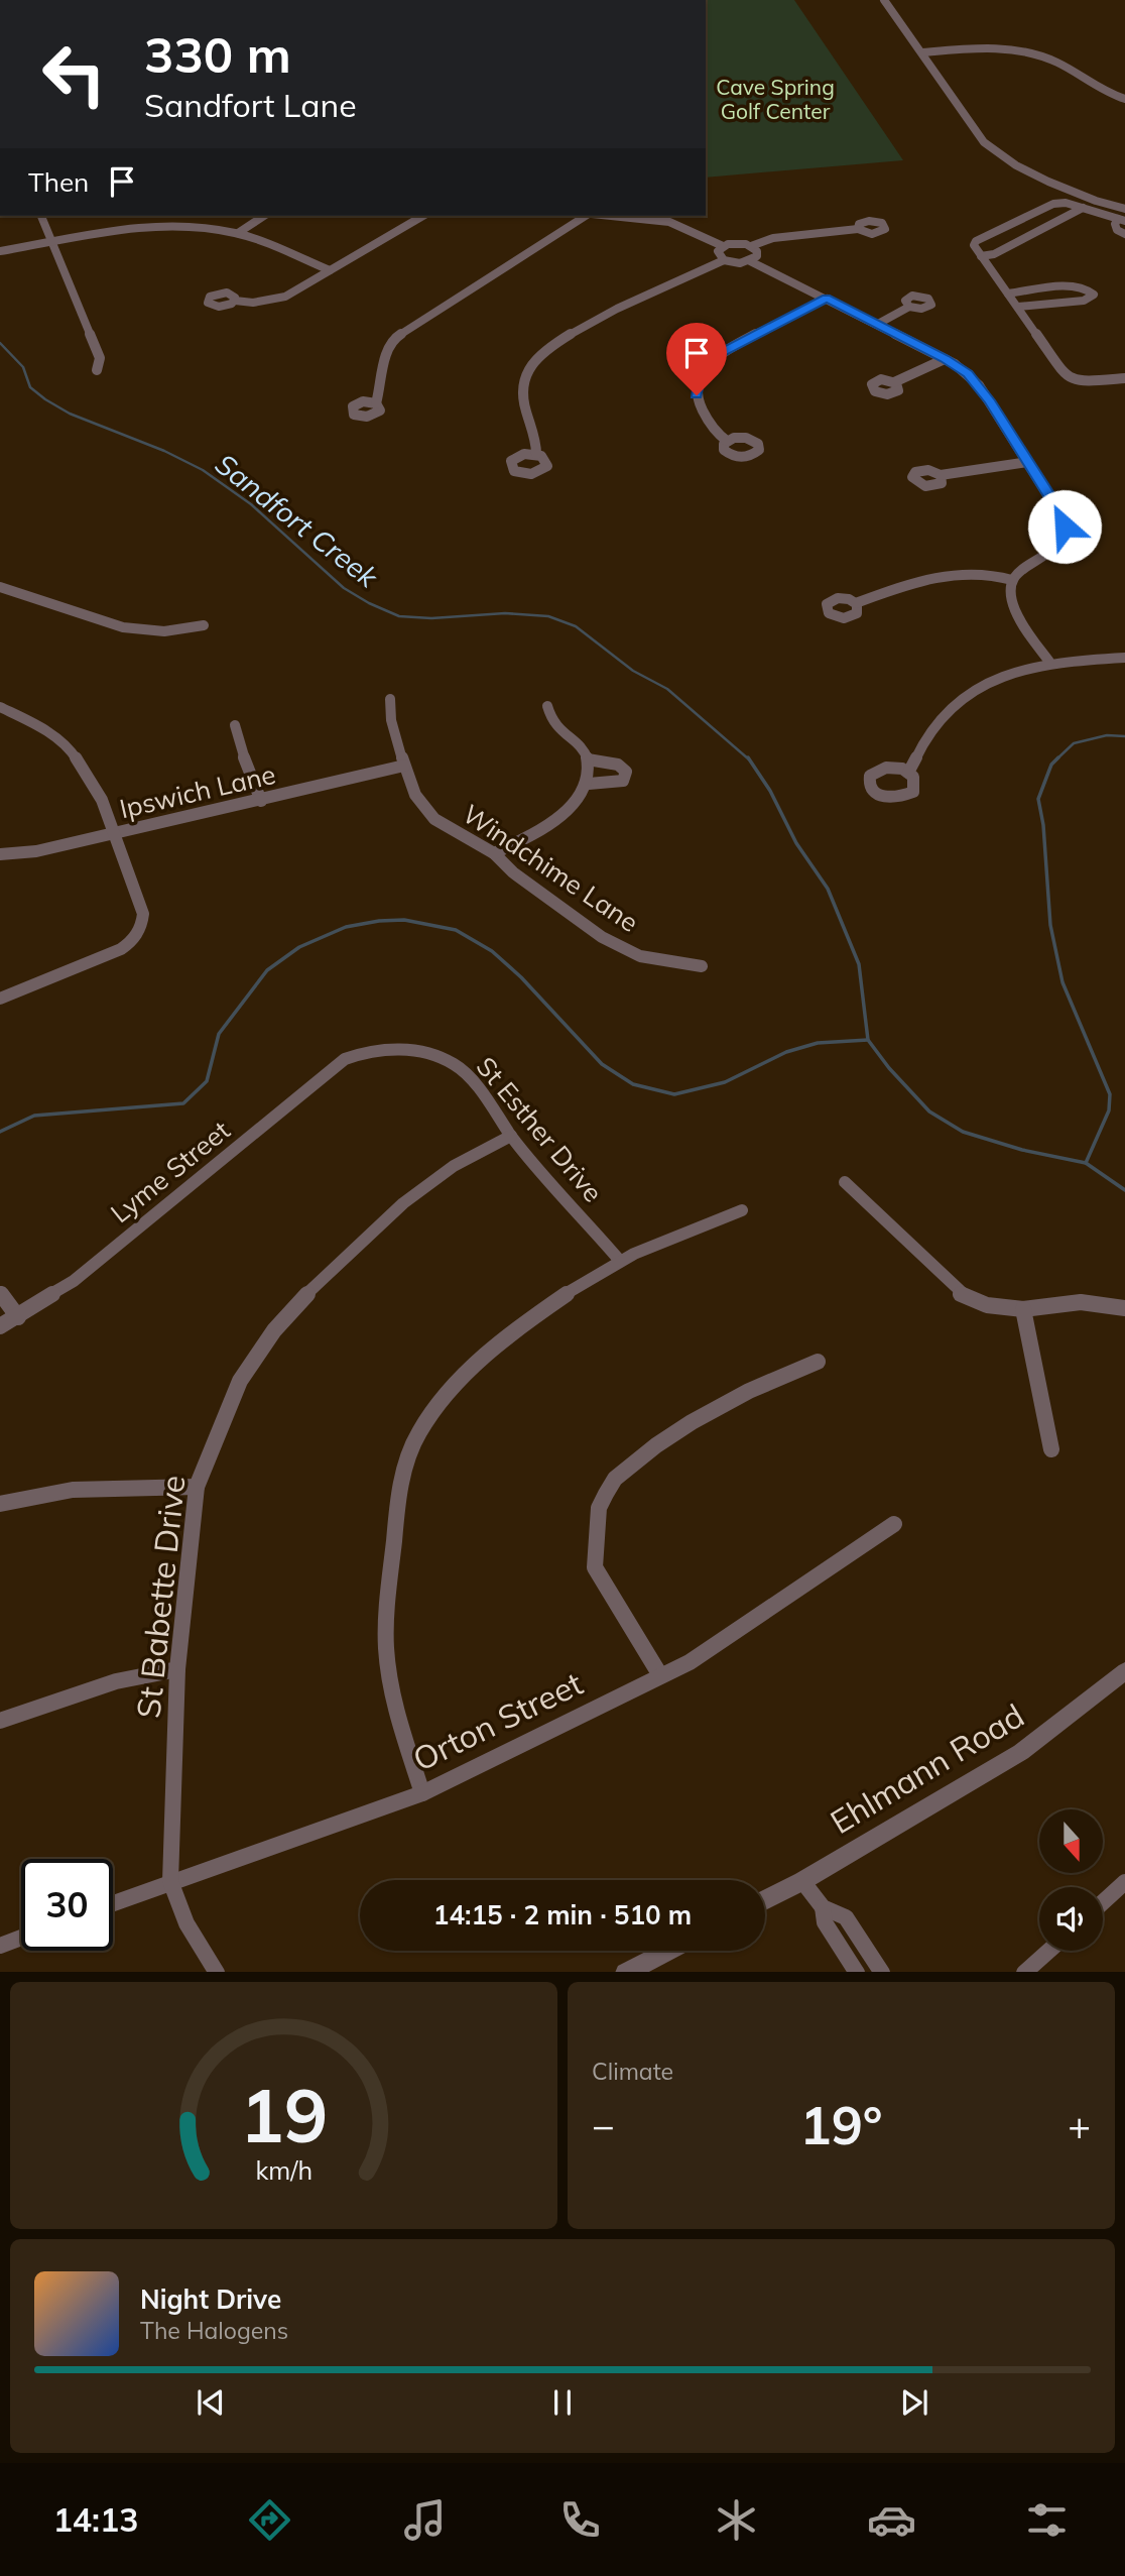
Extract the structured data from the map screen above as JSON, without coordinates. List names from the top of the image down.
{
  "streets": {
    "street": [
      "Ipswich Lane",
      "Windchime Lane",
      "St Esther Drive",
      "Lyme Street",
      "St Babette Drive",
      "Orton Street",
      "Ehlmann Road"
    ]
  },
  "crossings": [
    ["Ipswich Lane", "Windchime Lane"],
    ["St Esther Drive", "Lyme Street"],
    ["St Esther Drive", "St Babette Drive"],
    ["St Babette Drive", "Orton Street"]
  ],
  "water": ["Sandfort Creek"],
  "parks": ["Cave Spring Golf Center"],
  "north": "bottom",
  "page": {
    "turn": ["330 m", "Sandfort Lane"],
    "then": "Then",
    "limit": "30",
    "trip": "14:15 · 2 min · 510 m",
    "tile": "Climate",
    "heat": ["−", "19°", "+"],
    "song": ["Night Drive", "The Halogens"],
    "tabs": "14:13",
    "gauge": ["19", "km/h"]
  }
}
